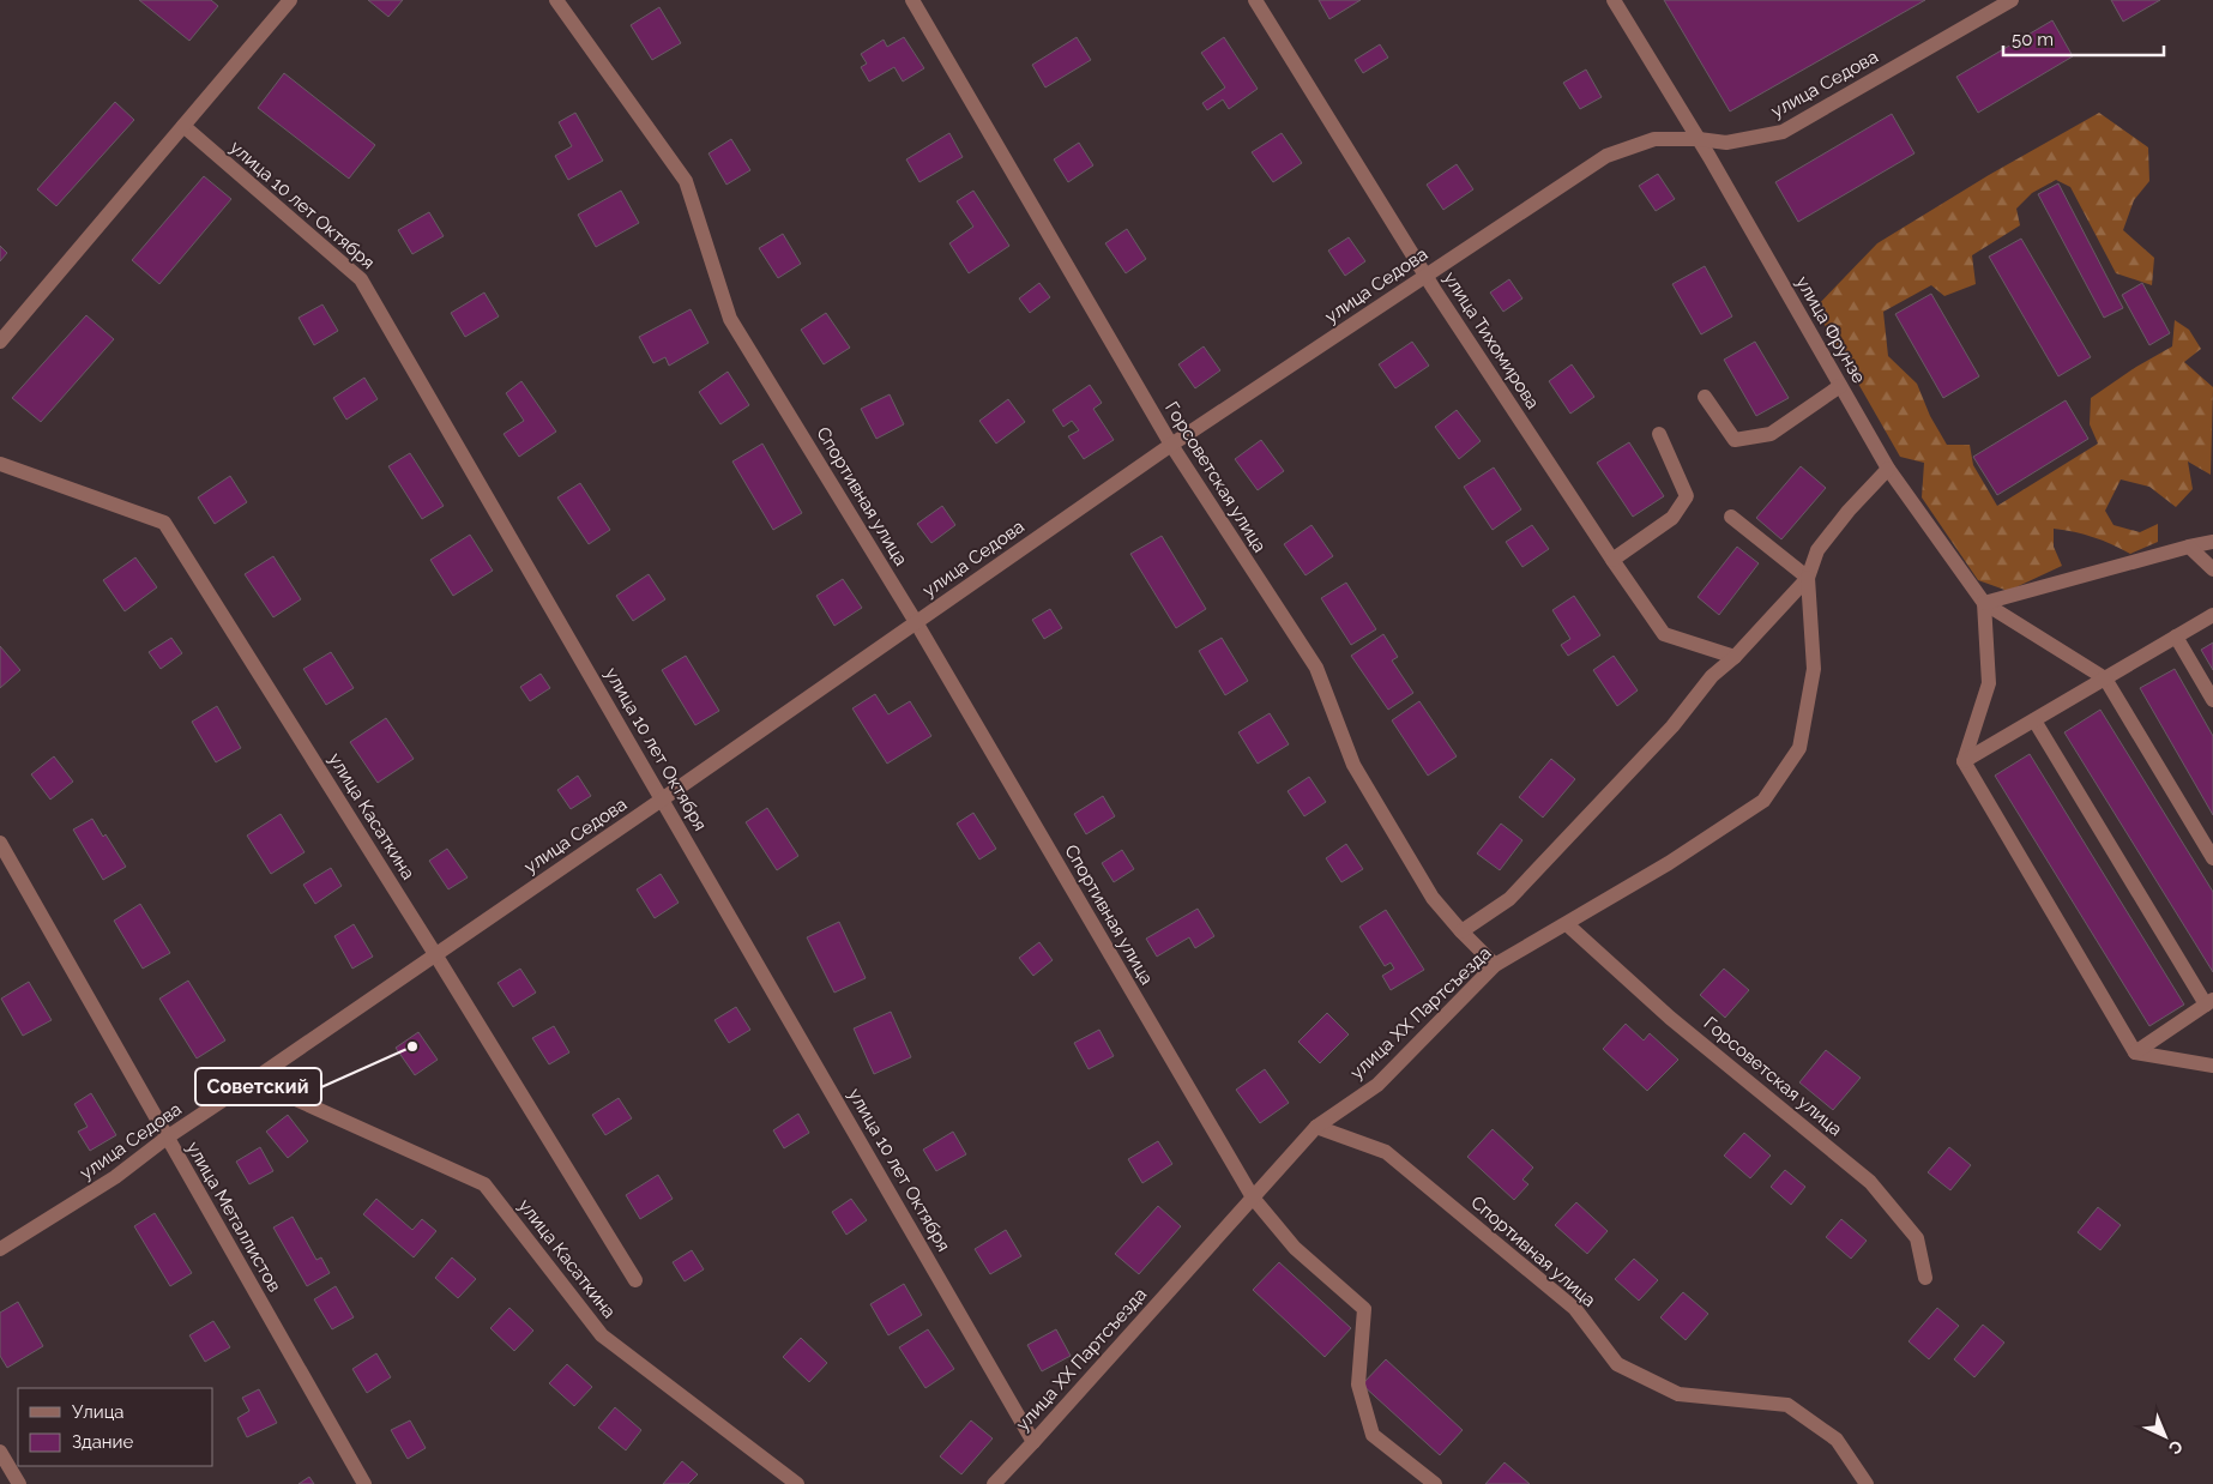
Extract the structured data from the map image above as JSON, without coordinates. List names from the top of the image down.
{
  "streets": {
    "street": [
      "улица Седова",
      "улица 10 лет Октября",
      "улица Фрунзе",
      "улица Тихомирова",
      "Горсоветская улица",
      "Спортивная улица",
      "улица Касаткина",
      "улица XX Партсъезда",
      "улица Металлистов"
    ]
  },
  "crossings": [
    ["улица Седова", "улица 10 лет Октября"],
    ["улица Седова", "улица Фрунзе"],
    ["улица Седова", "улица Тихомирова"],
    ["улица Седова", "Горсоветская улица"],
    ["улица Седова", "Спортивная улица"],
    ["улица Седова", "улица Касаткина"],
    ["улица Седова", "улица Металлистов"],
    ["улица 10 лет Октября", "улица XX Партсъезда"],
    ["Горсоветская улица", "улица XX Партсъезда"],
    ["Спортивная улица", "улица XX Партсъезда"]
  ],
  "places": ["Советский"],
  "legend": ["Улица", "Здание"],
  "scale_bar": "50 m",
  "north": "bottom right"
}
